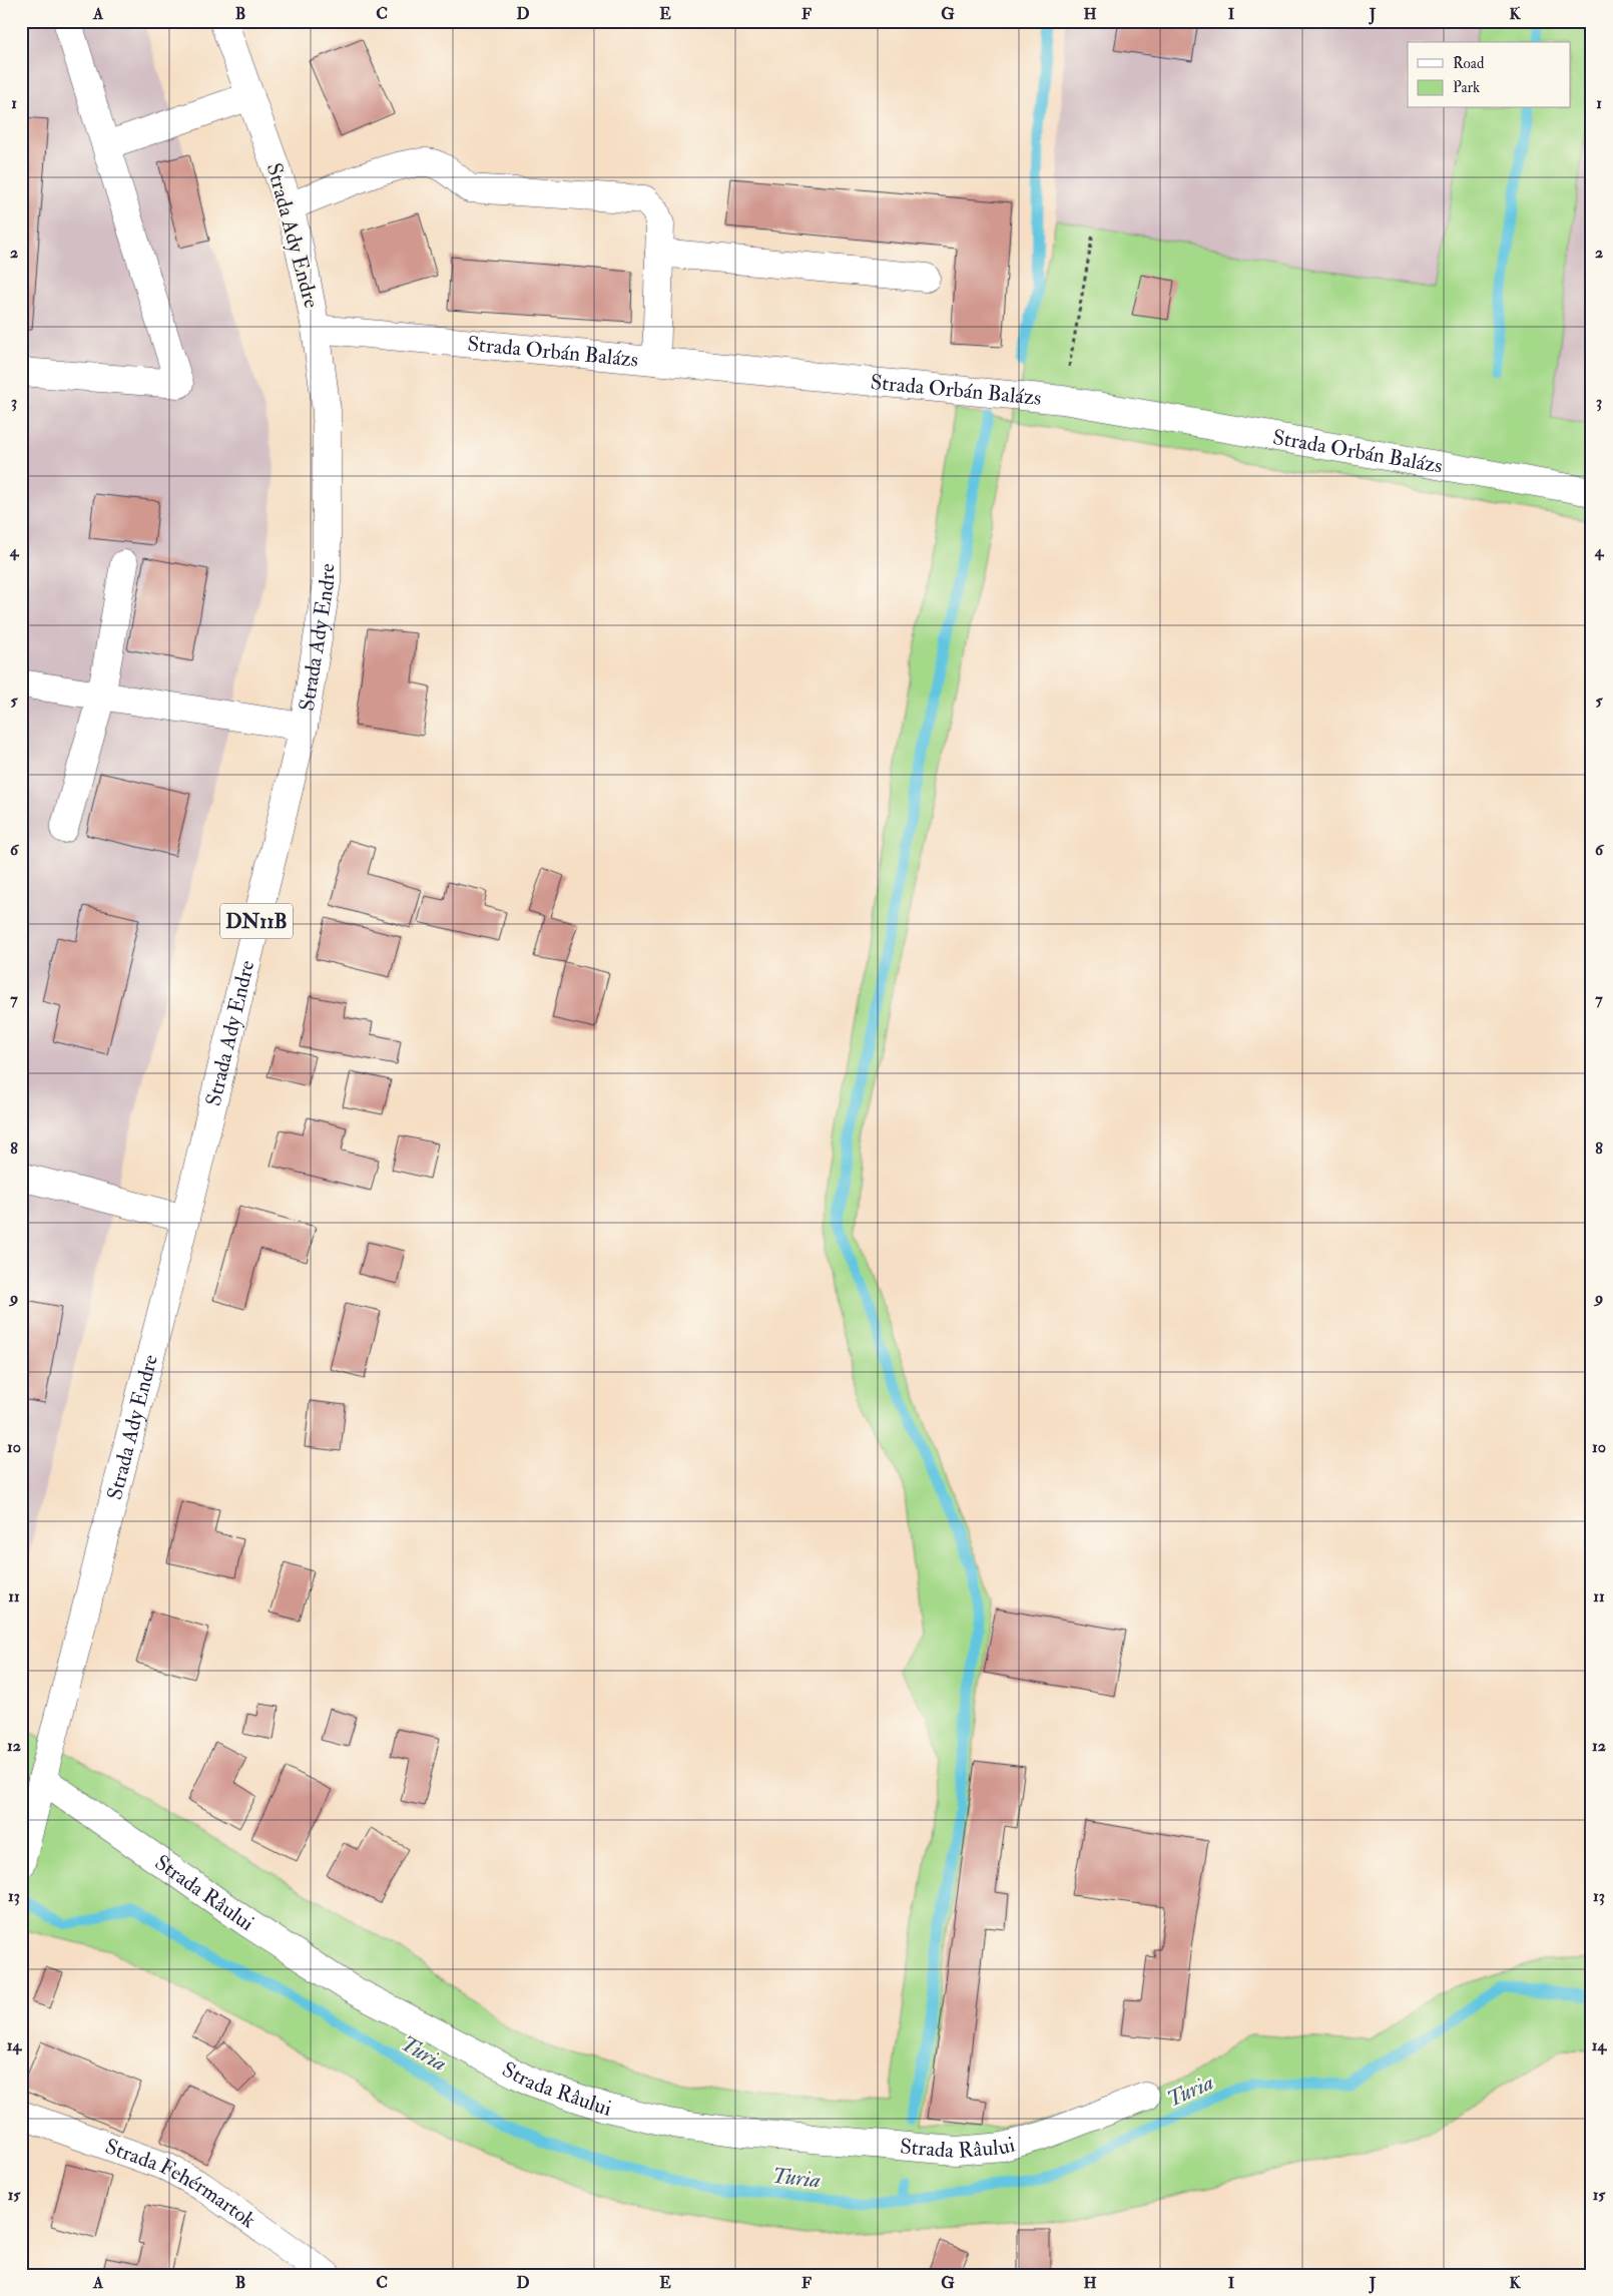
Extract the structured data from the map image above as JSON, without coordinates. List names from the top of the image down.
{
  "streets": {
    "street": [
      "Strada Ady Endre",
      "Strada Orbán Balázs",
      "DN11B",
      "Strada Râului",
      "Strada Fehérmartok"
    ]
  },
  "crossings": [
    ["Strada Ady Endre", "Strada Orbán Balázs"],
    ["Strada Ady Endre", "Strada Râului"]
  ],
  "water": ["Turia"],
  "legend": ["Road", "Park"],
  "grid": {
    "columns": [
      "A",
      "B",
      "C",
      "D",
      "E",
      "F",
      "G",
      "H",
      "I",
      "J",
      "K"
    ],
    "rows": [
      "1",
      "2",
      "3",
      "4",
      "5",
      "6",
      "7",
      "8",
      "9",
      "10",
      "11",
      "12",
      "13",
      "14",
      "15"
    ]
  }
}
